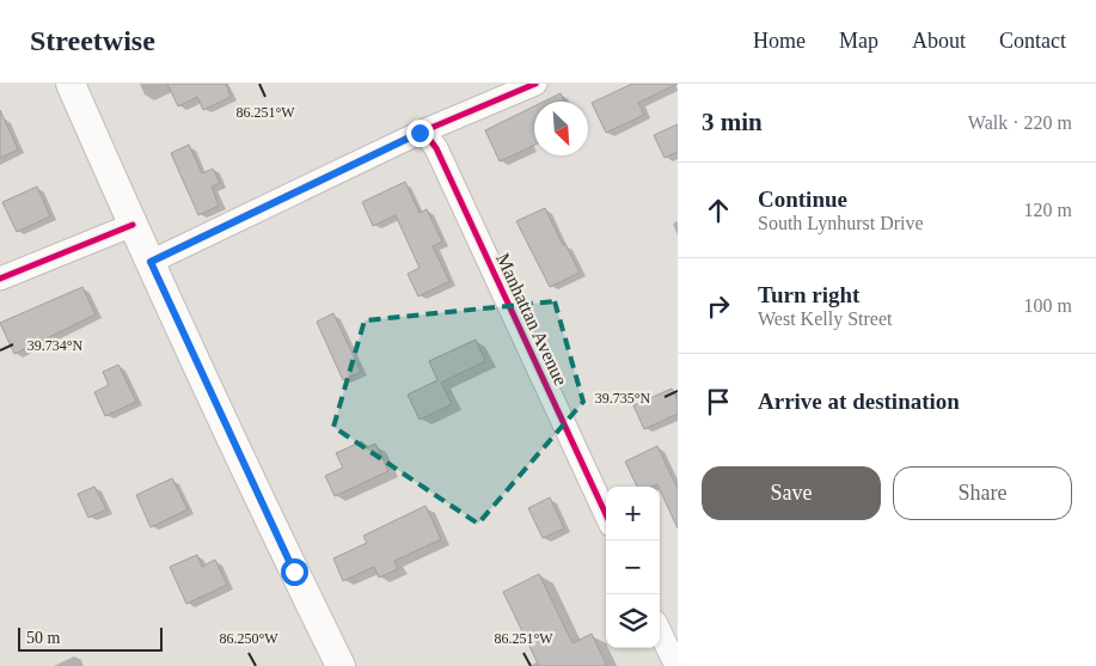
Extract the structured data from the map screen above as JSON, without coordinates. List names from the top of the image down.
{
  "streets": {
    "street": ["Manhattan Avenue"]
  },
  "scale_bar": "50 m",
  "north": "bottom right",
  "page": {
    "header": "Streetwise",
    "nav": [
      "Home",
      "Map",
      "About",
      "Contact"
    ],
    "heading": ["3 min", "Walk · 220 m"],
    "list": [
      ["Continue", "South Lynhurst Drive", "120 m"],
      ["Turn right", "West Kelly Street", "100 m"],
      "Arrive at destination"
    ],
    "buttons": ["Save", "Share"],
    "map_buttons": ["+", "−"],
    "scale": "50 m"
  },
  "coordinates": [
    "86.251°W",
    "39.734°N",
    "39.735°N",
    "86.250°W"
  ]
}
